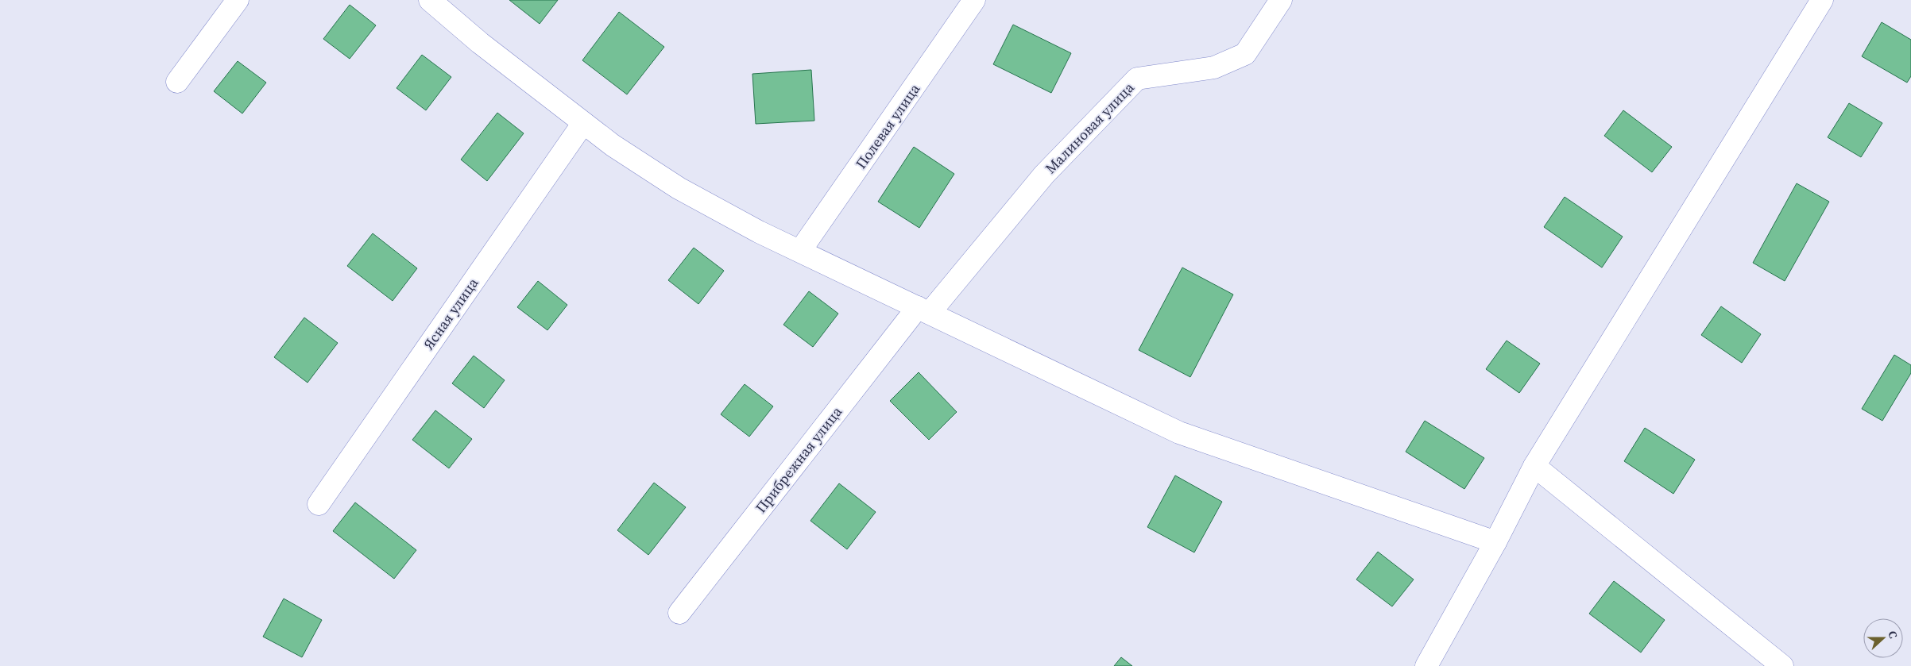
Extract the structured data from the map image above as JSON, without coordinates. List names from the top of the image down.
{
  "streets": {
    "street": [
      "Полевая улица",
      "Малиновая улица",
      "Ясная улица",
      "Прибрежная улица"
    ]
  },
  "crossings": [
    ["Малиновая улица", "Прибрежная улица"]
  ],
  "north": "right"
}
